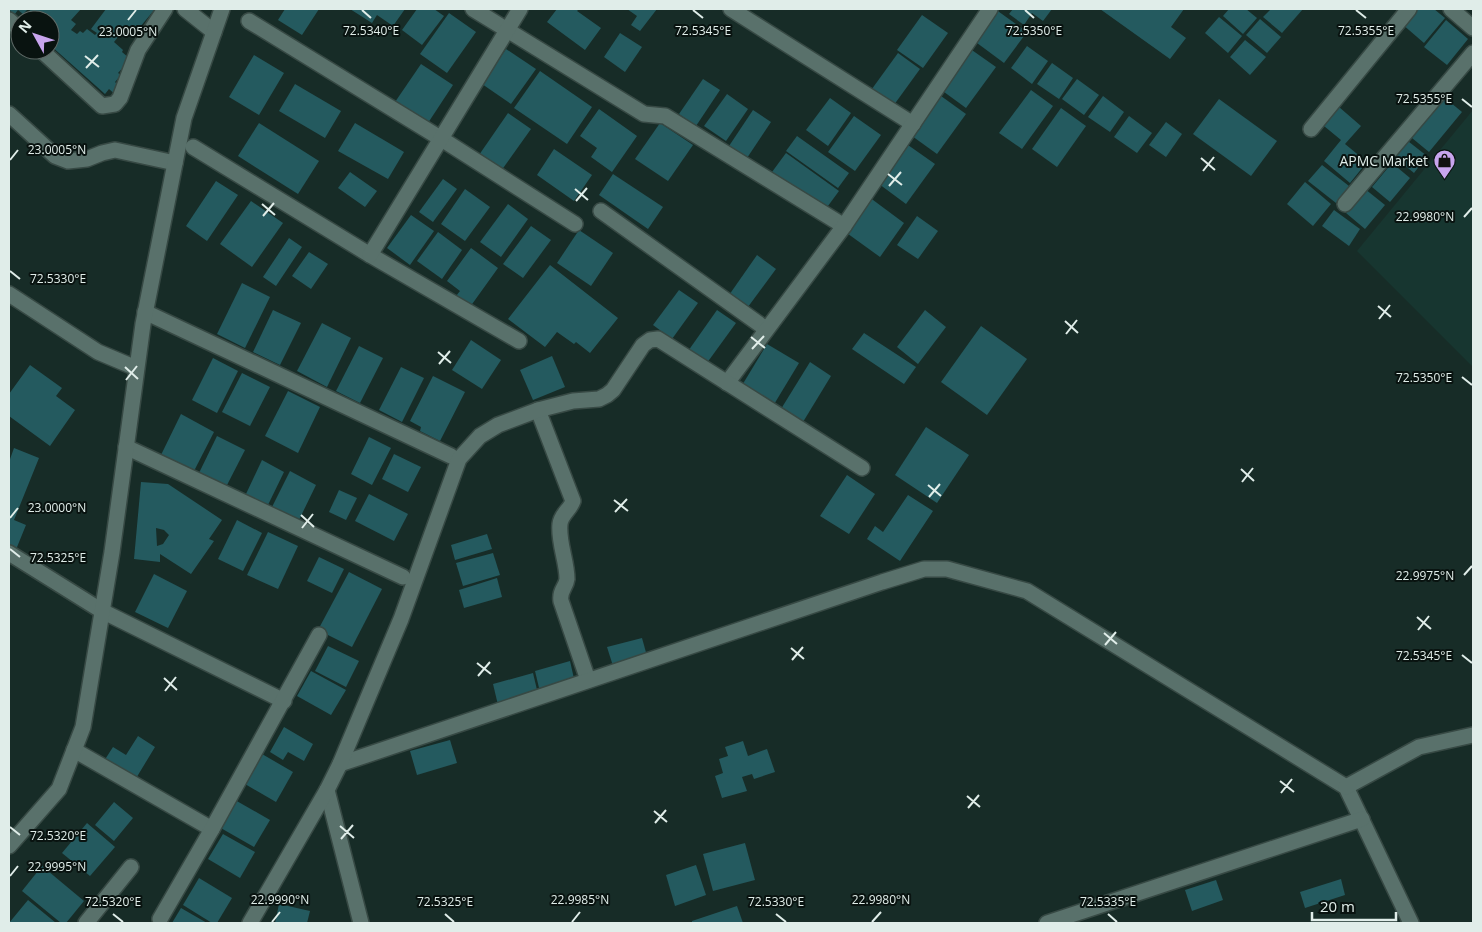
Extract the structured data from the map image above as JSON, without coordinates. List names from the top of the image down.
{
  "places": {
    "shop": ["APMC Market"]
  },
  "scale_bar": "20 m",
  "north": "top left",
  "coordinates": [
    "72.5355°E",
    "72.5340°E",
    "72.5345°E",
    "72.5350°E",
    "23.0005°N",
    "22.9980°N",
    "72.5330°E",
    "23.0000°N",
    "72.5325°E",
    "22.9975°N",
    "72.5320°E",
    "22.9995°N",
    "22.9990°N",
    "22.9985°N",
    "72.5335°E"
  ]
}
